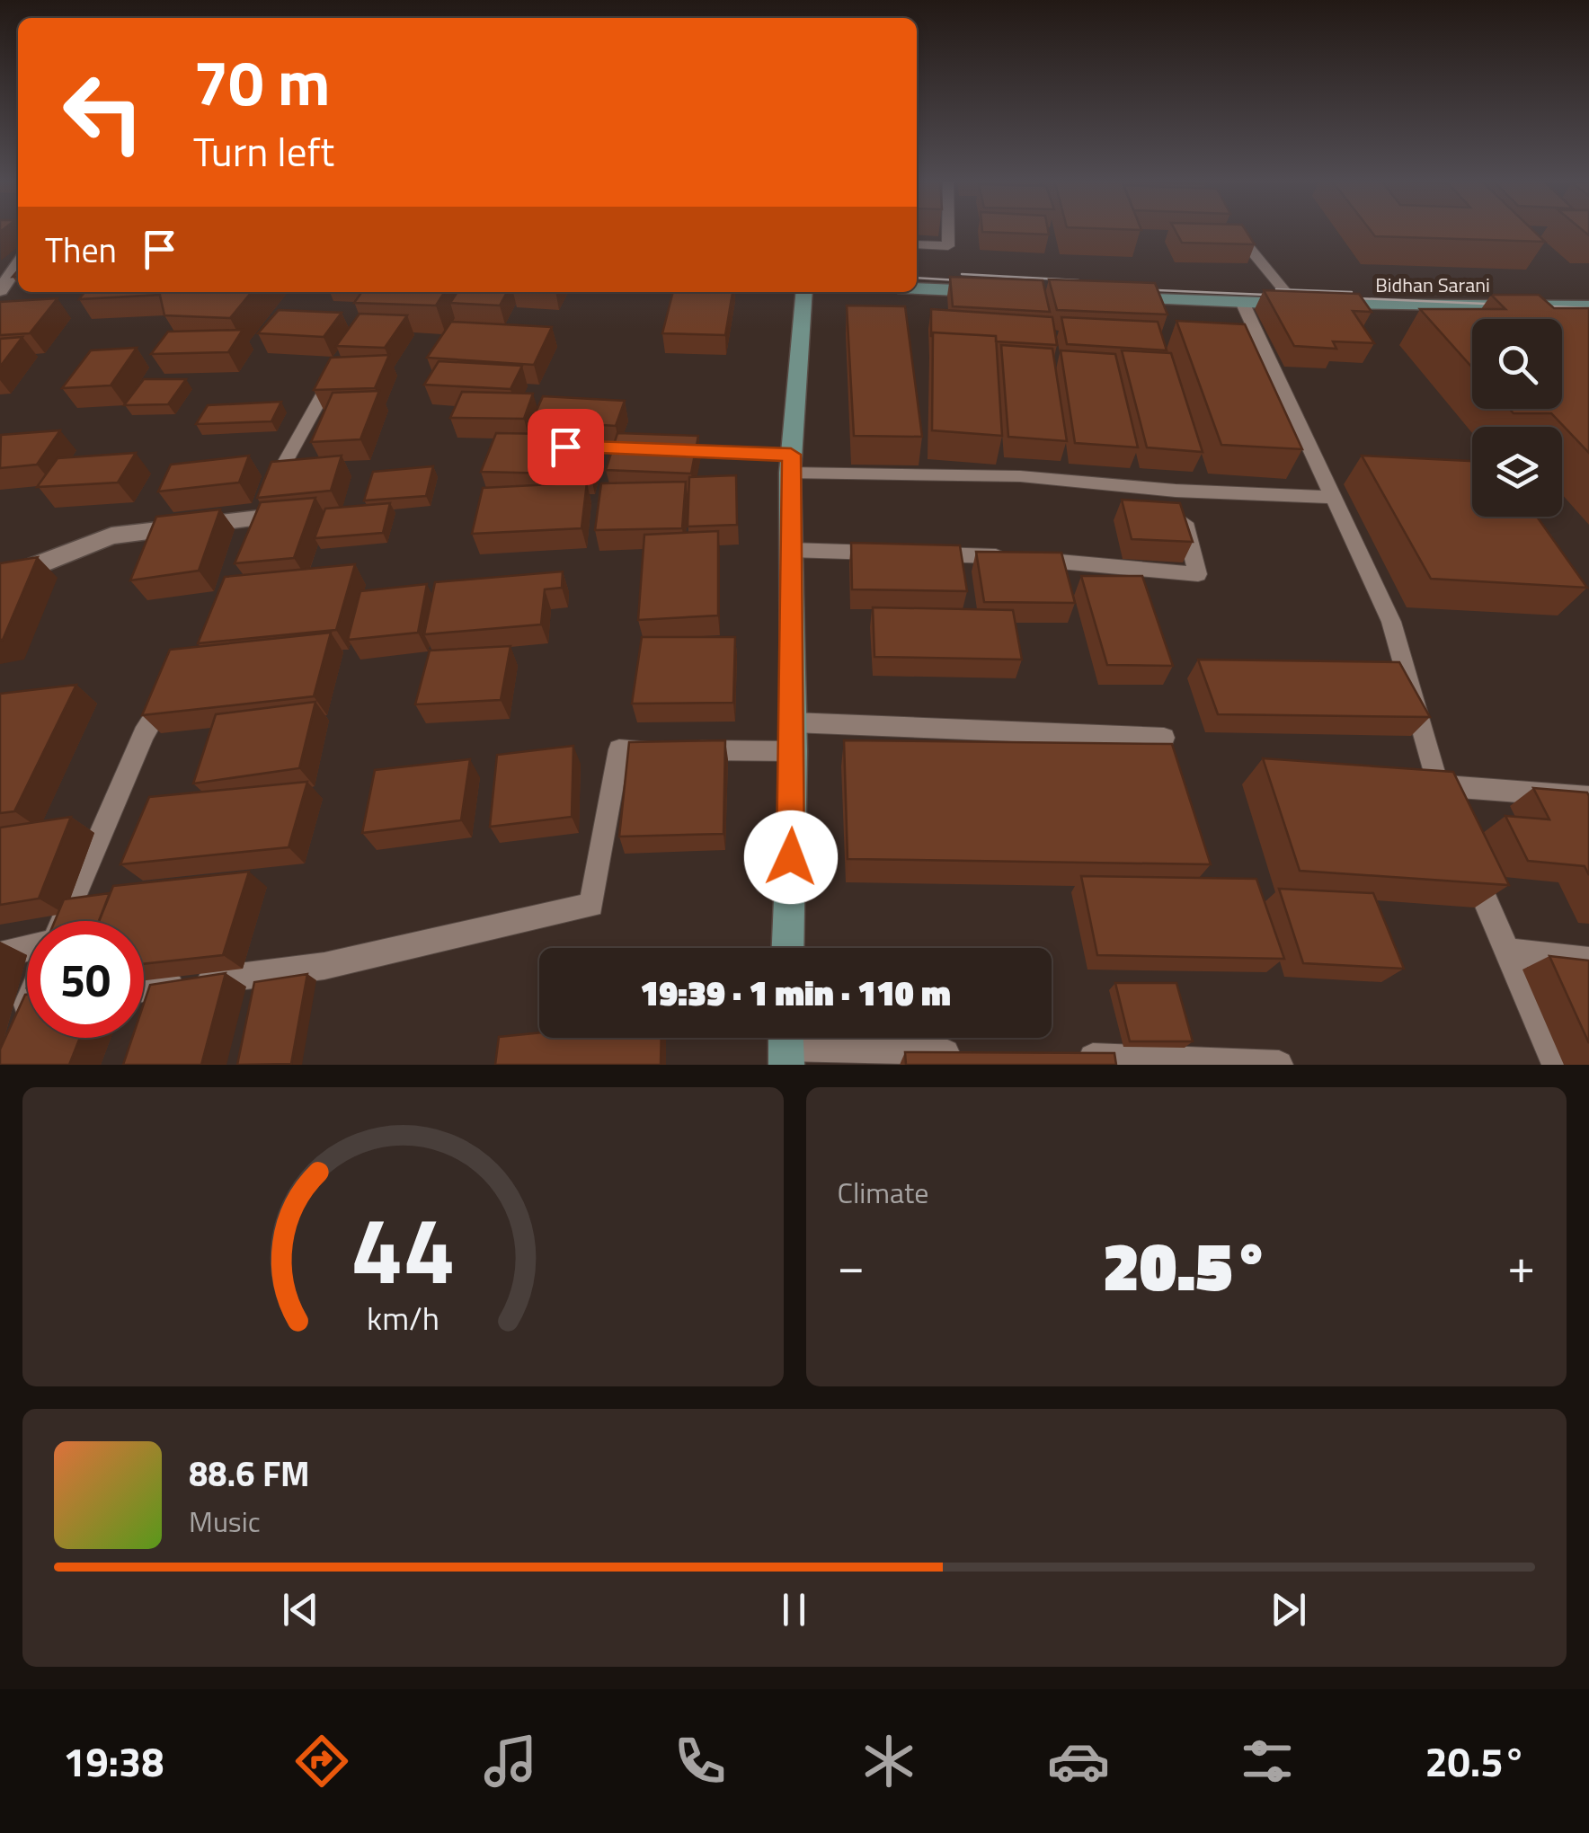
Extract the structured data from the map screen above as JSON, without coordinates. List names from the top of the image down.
{
  "streets": {
    "main road": ["Bidhan Sarani"]
  },
  "page": {
    "turn": ["70 m", "Turn left"],
    "then": "Then",
    "limit": "50",
    "trip": "19:39 · 1 min · 110 m",
    "tile": "Climate",
    "heat": ["−", "20.5°", "+"],
    "song": ["88.6 FM", "Music"],
    "tabs": ["19:38", "20.5°"],
    "gauge": ["44", "km/h"]
  }
}
